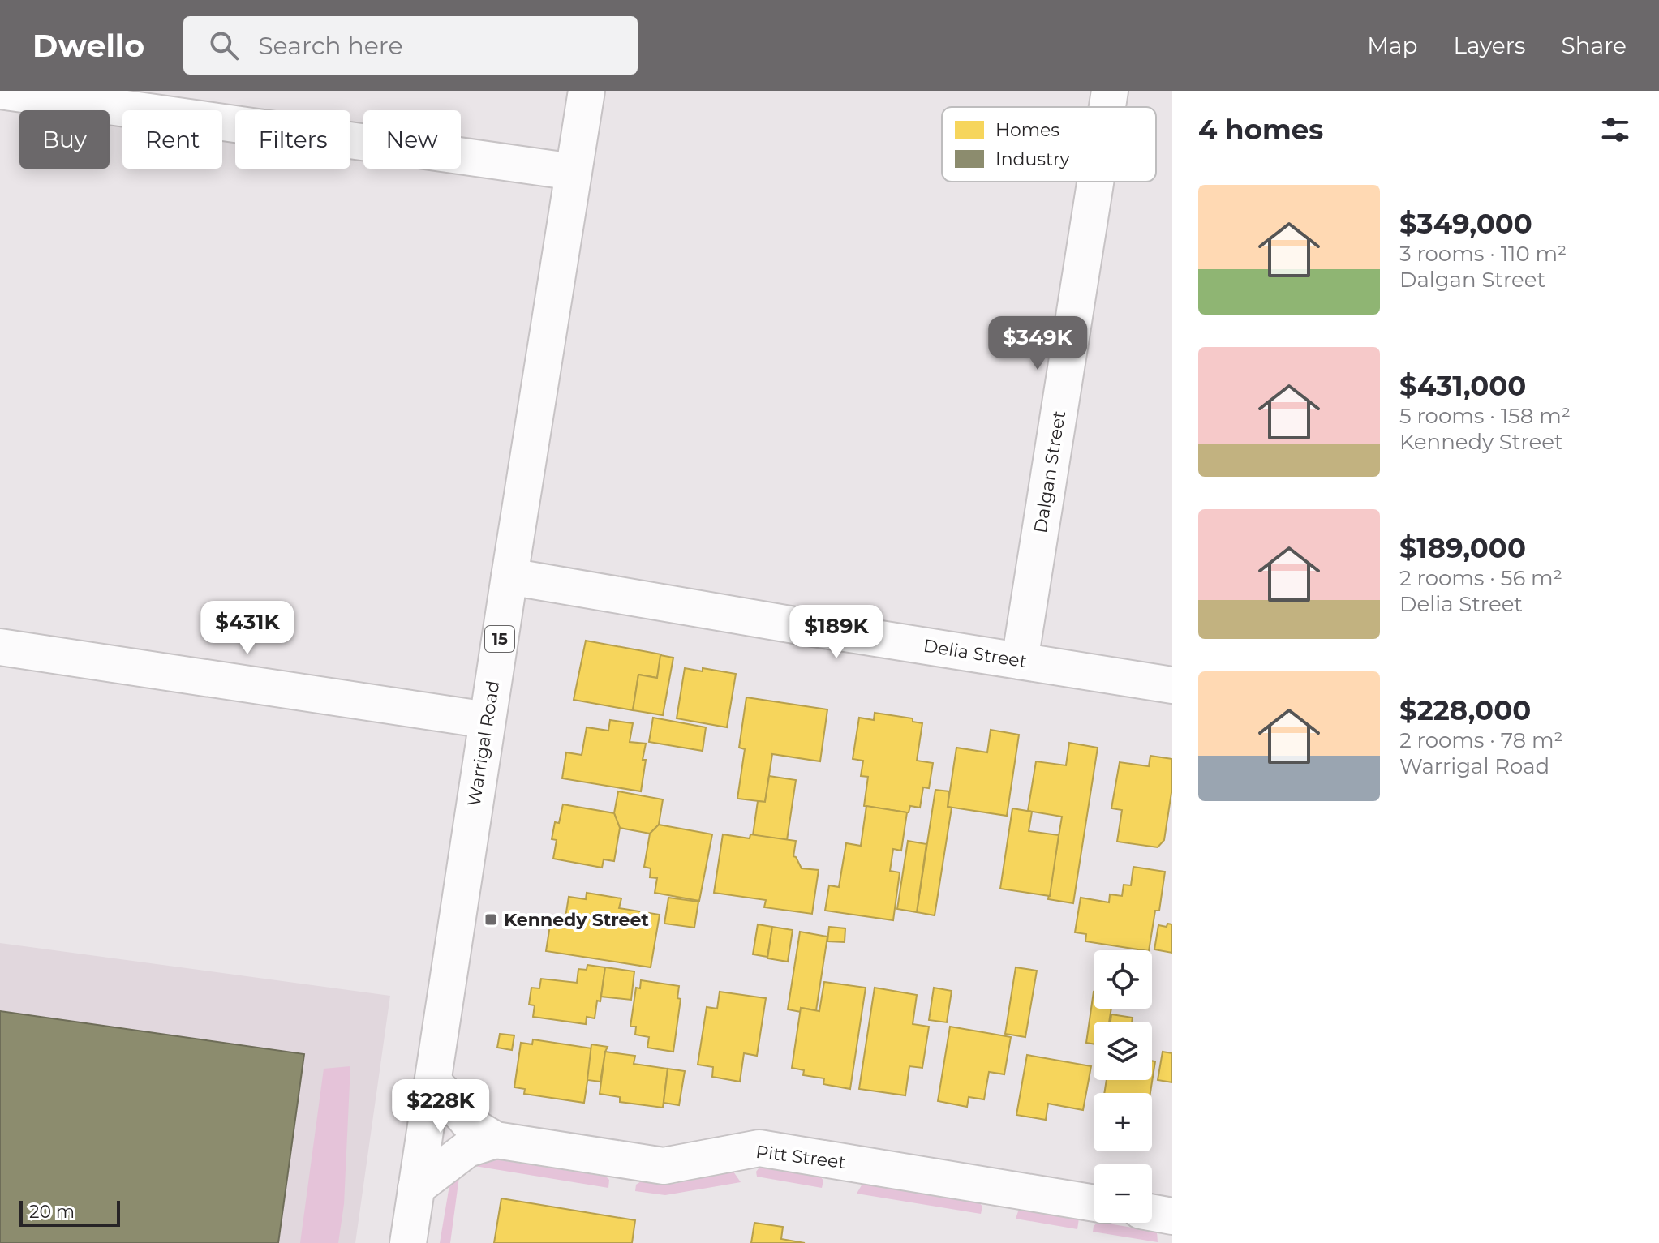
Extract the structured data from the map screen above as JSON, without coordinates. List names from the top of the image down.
{
  "streets": {
    "main road": [
      "Dalgan Street",
      "15",
      "Delia Street",
      "Warrigal Road",
      "Pitt Street"
    ]
  },
  "crossings": [
    ["Dalgan Street", "Delia Street"],
    ["Delia Street", "Warrigal Road"],
    ["Warrigal Road", "Pitt Street"]
  ],
  "places": {
    "transit": ["Kennedy Street"]
  },
  "legend": ["Homes", "Industry"],
  "scale_bar": "20 m",
  "page": {
    "header": "Dwello",
    "search": "Search here",
    "nav": ["Map", "Layers", "Share"],
    "heading": "4 homes",
    "chip": [
      "Buy",
      "Rent",
      "Filters",
      "New"
    ],
    "list": [
      {
        "name": "$349,000",
        "note": "3 rooms · 110 m² · Dalgan Street"
      },
      {
        "name": "$431,000",
        "note": "5 rooms · 158 m² · Kennedy Street"
      },
      {
        "name": "$189,000",
        "note": "2 rooms · 56 m² · Delia Street"
      },
      {
        "name": "$228,000",
        "note": "2 rooms · 78 m² · Warrigal Road"
      }
    ],
    "price": [
      "$349K",
      "$431K",
      "$189K",
      "$228K"
    ],
    "map_buttons": ["+", "−"],
    "scale": "20 m"
  }
}
